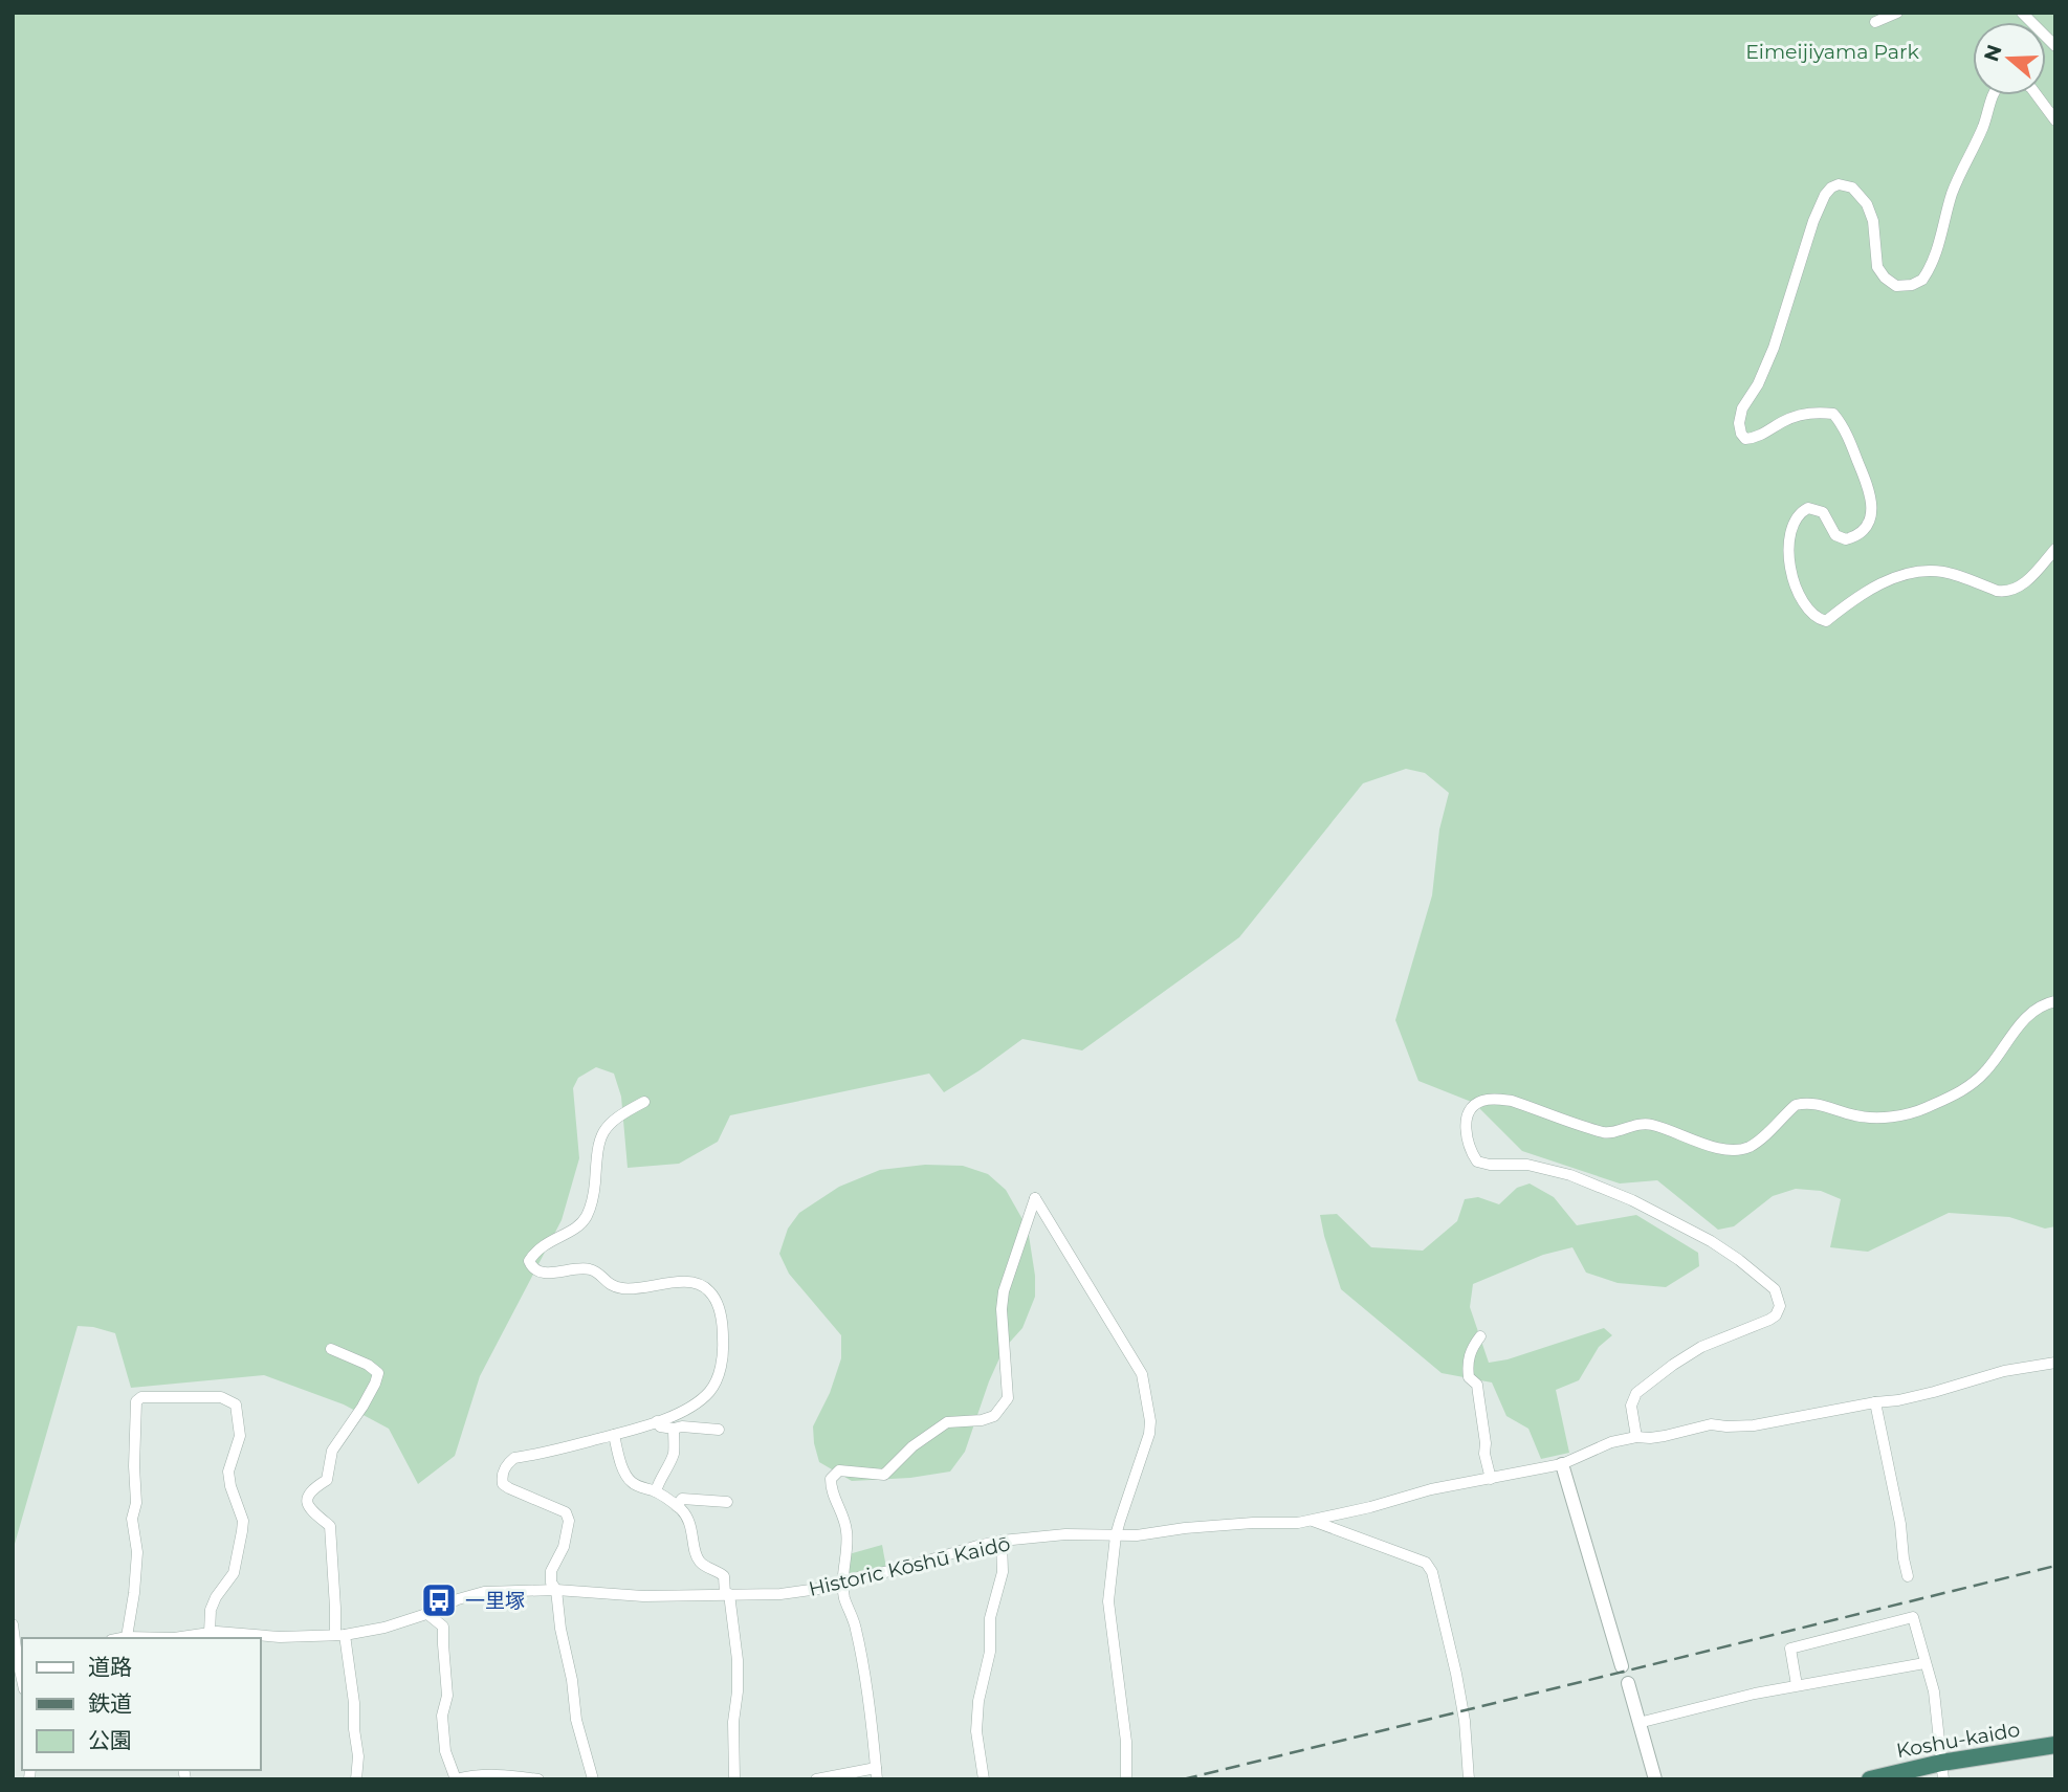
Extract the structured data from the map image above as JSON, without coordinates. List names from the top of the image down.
{
  "streets": {
    "highway": ["Koshu-kaido"],
    "street": ["Historic Kōshū Kaidō"]
  },
  "parks": ["Eimeijiyama Park"],
  "places": {
    "bus stop": ["一里塚"]
  },
  "legend": ["道路", "鉄道", "公園"],
  "north": "left"
}
